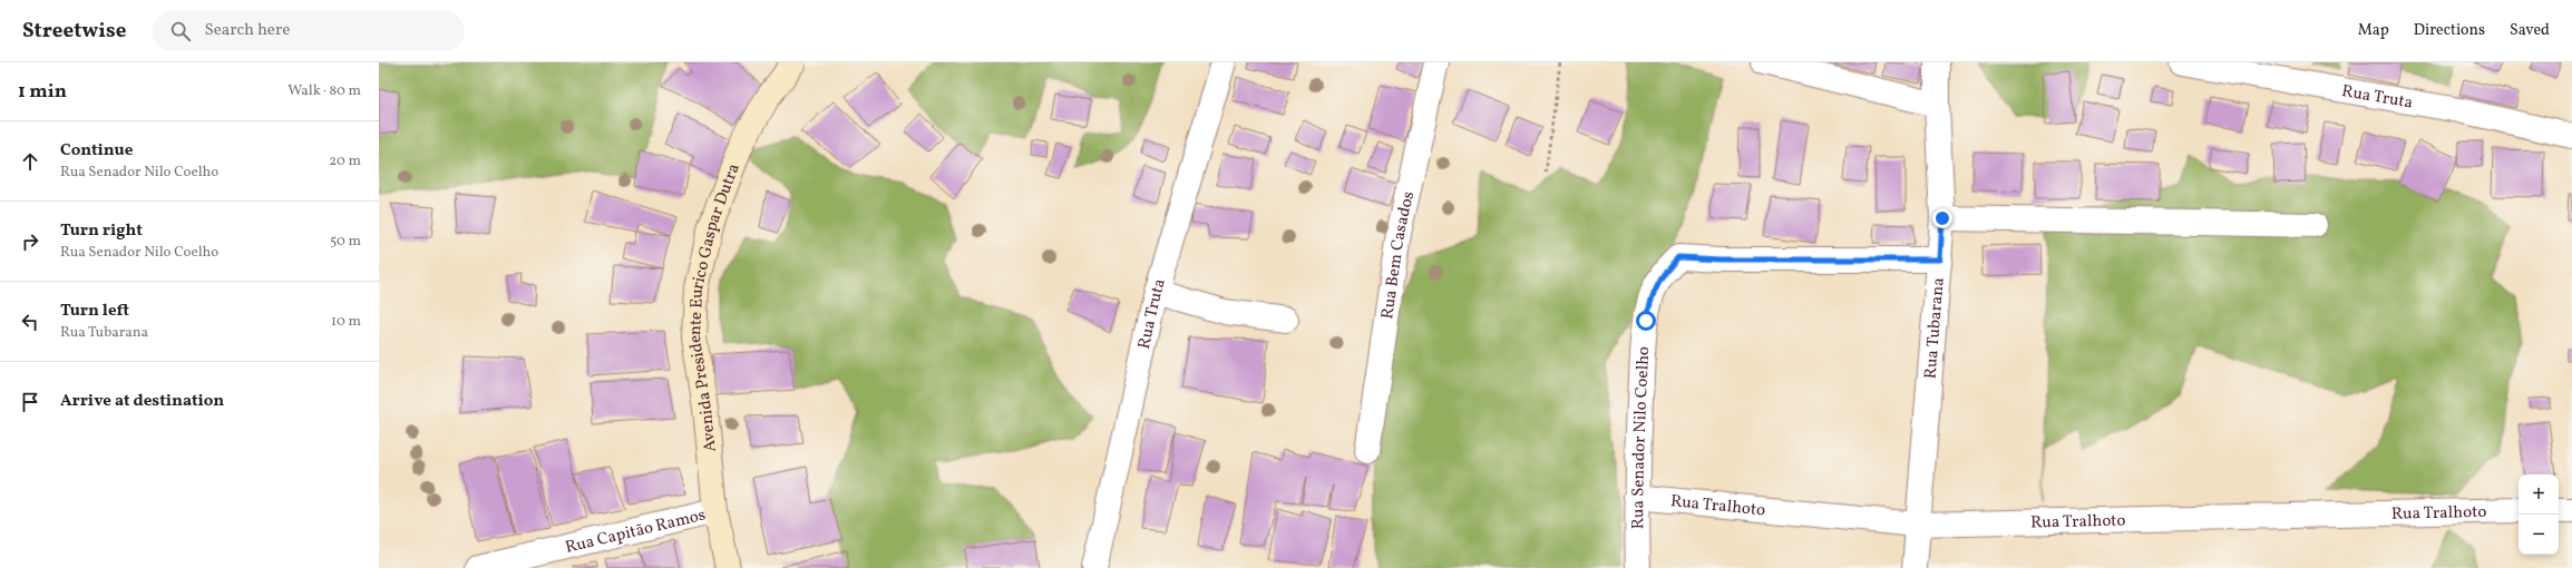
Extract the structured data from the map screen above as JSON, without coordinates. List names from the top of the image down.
{
  "streets": {
    "main road": ["Avenida Presidente Eurico Gaspar Dutra"],
    "street": [
      "Rua Truta",
      "Rua Bem Casados",
      "Rua Tubarana",
      "Rua Senador Nilo Coelho",
      "Rua Tralhoto",
      "Rua Capitão Ramos"
    ]
  },
  "crossings": [
    ["Avenida Presidente Eurico Gaspar Dutra", "Rua Capitão Ramos"],
    ["Rua Tubarana", "Rua Senador Nilo Coelho"],
    ["Rua Tubarana", "Rua Tralhoto"],
    ["Rua Senador Nilo Coelho", "Rua Tralhoto"]
  ],
  "page": {
    "header": "Streetwise",
    "search": "Search here",
    "nav": ["Map", "Directions", "Saved"],
    "heading": ["1 min", "Walk · 80 m"],
    "list": [
      ["Continue", "Rua Senador Nilo Coelho", "20 m"],
      ["Turn right", "Rua Senador Nilo Coelho", "50 m"],
      ["Turn left", "Rua Tubarana", "10 m"],
      "Arrive at destination"
    ],
    "map_buttons": ["+", "−"]
  }
}
